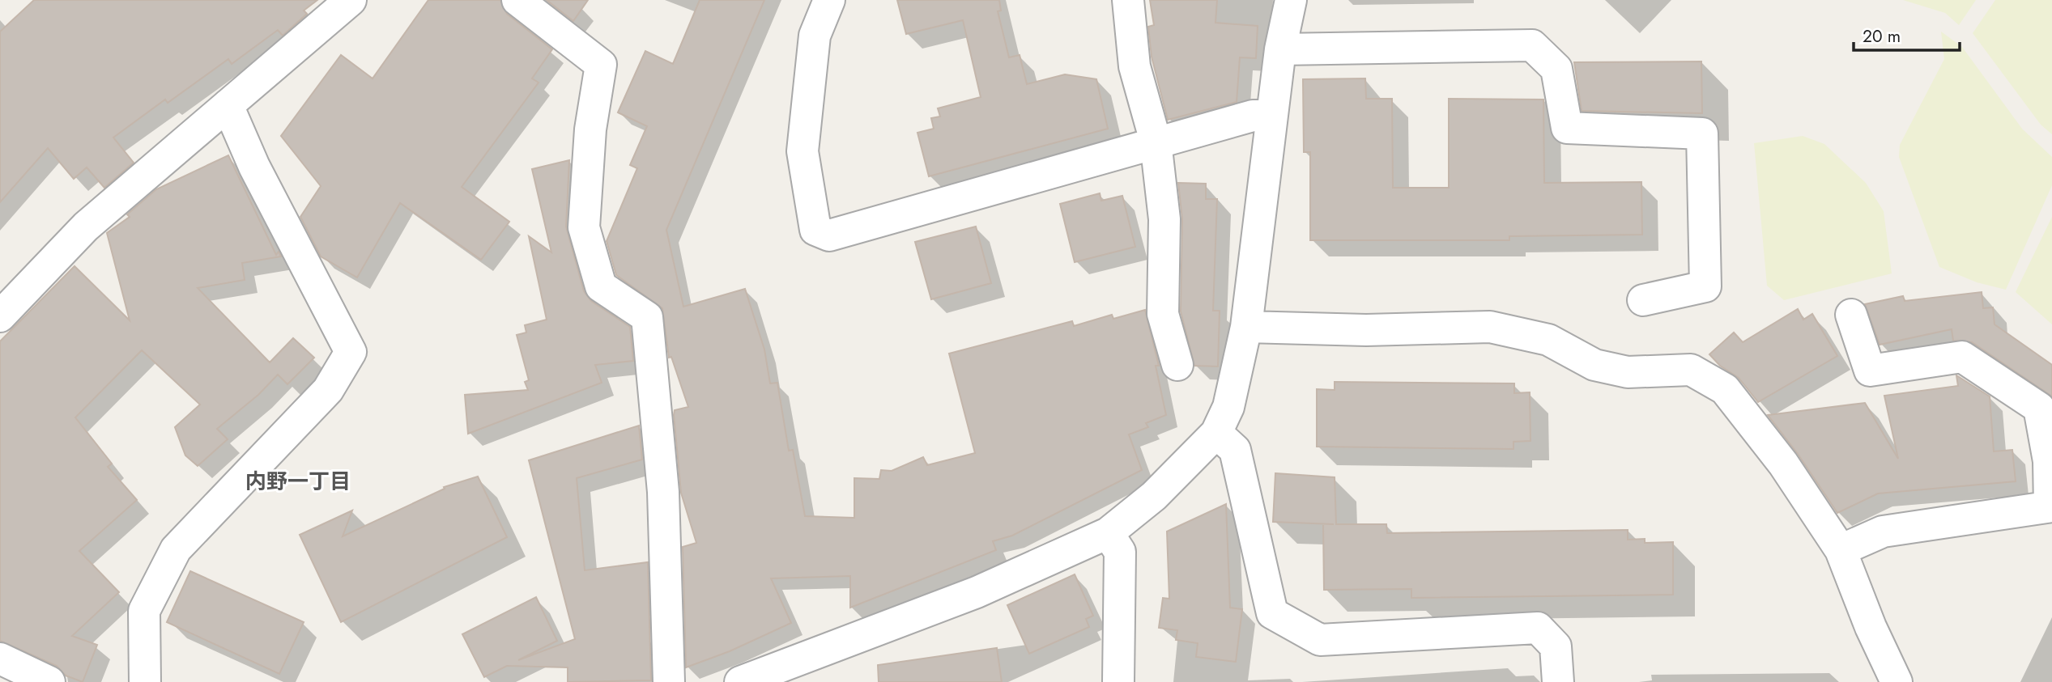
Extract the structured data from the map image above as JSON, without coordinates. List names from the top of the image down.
{
  "districts": ["内野一丁目"],
  "scale_bar": "20 m"
}
